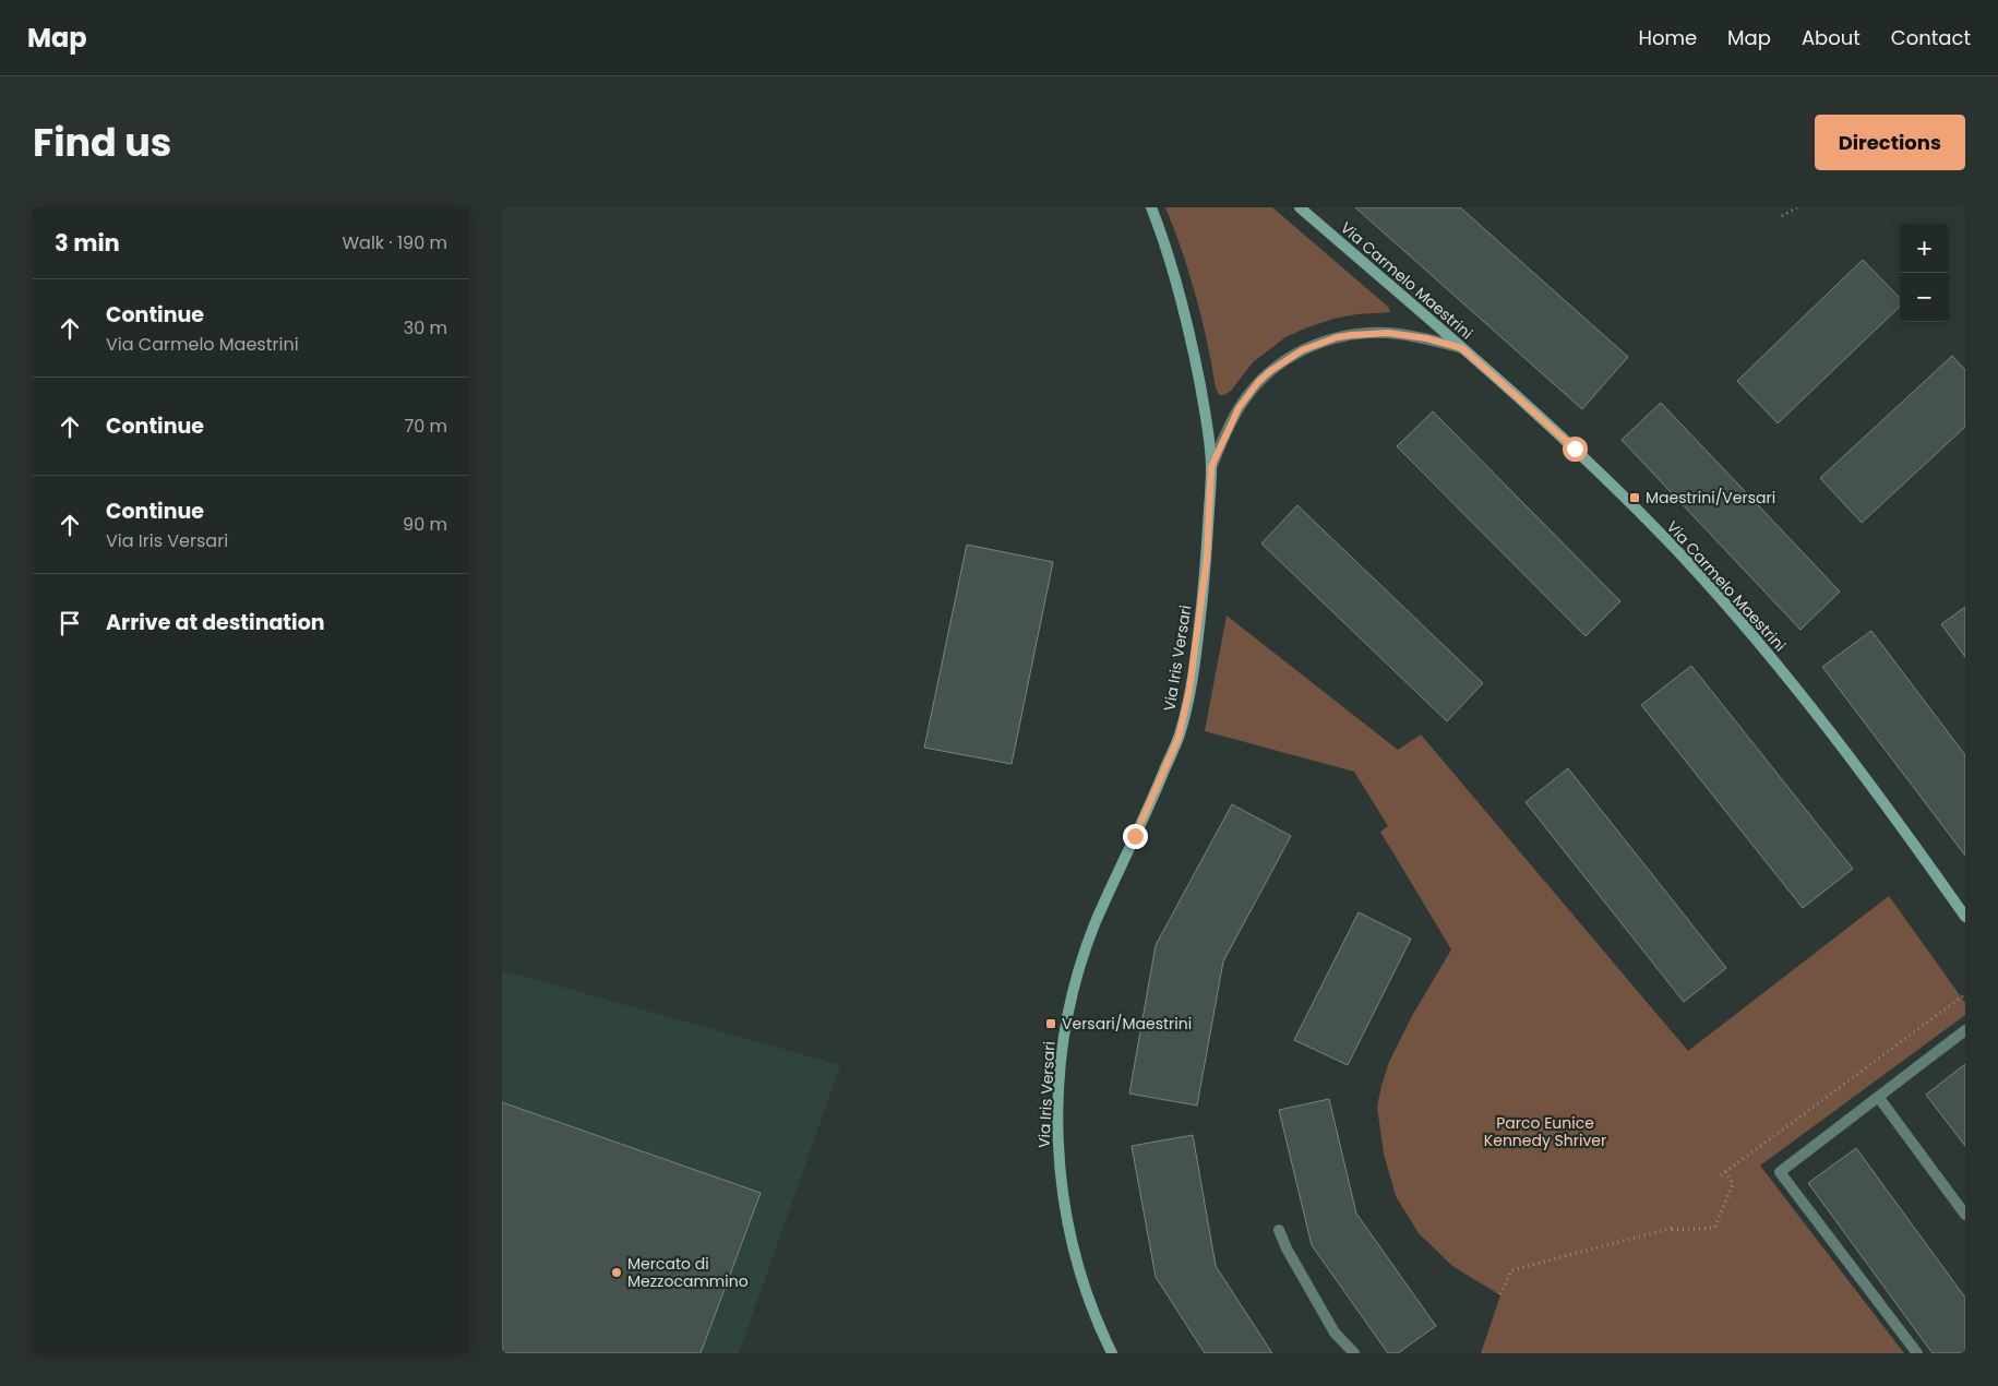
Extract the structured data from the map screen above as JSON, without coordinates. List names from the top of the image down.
{
  "streets": {
    "street": ["Via Carmelo Maestrini", "Via Iris Versari"]
  },
  "parks": ["Parco Eunice Kennedy Shriver"],
  "places": {
    "transit": ["Maestrini/Versari", "Versari/Maestrini"],
    "other": ["Mercato di Mezzocammino"]
  },
  "page": {
    "header": "Map",
    "nav": [
      "Home",
      "Map",
      "About",
      "Contact"
    ],
    "title": "Find us",
    "buttons": "Directions",
    "heading": ["3 min", "Walk · 190 m"],
    "map_buttons": ["+", "−"],
    "list": [
      ["Continue", "Via Carmelo Maestrini", "30 m"],
      ["Continue", "70 m"],
      ["Continue", "Via Iris Versari", "90 m"],
      "Arrive at destination"
    ]
  }
}
